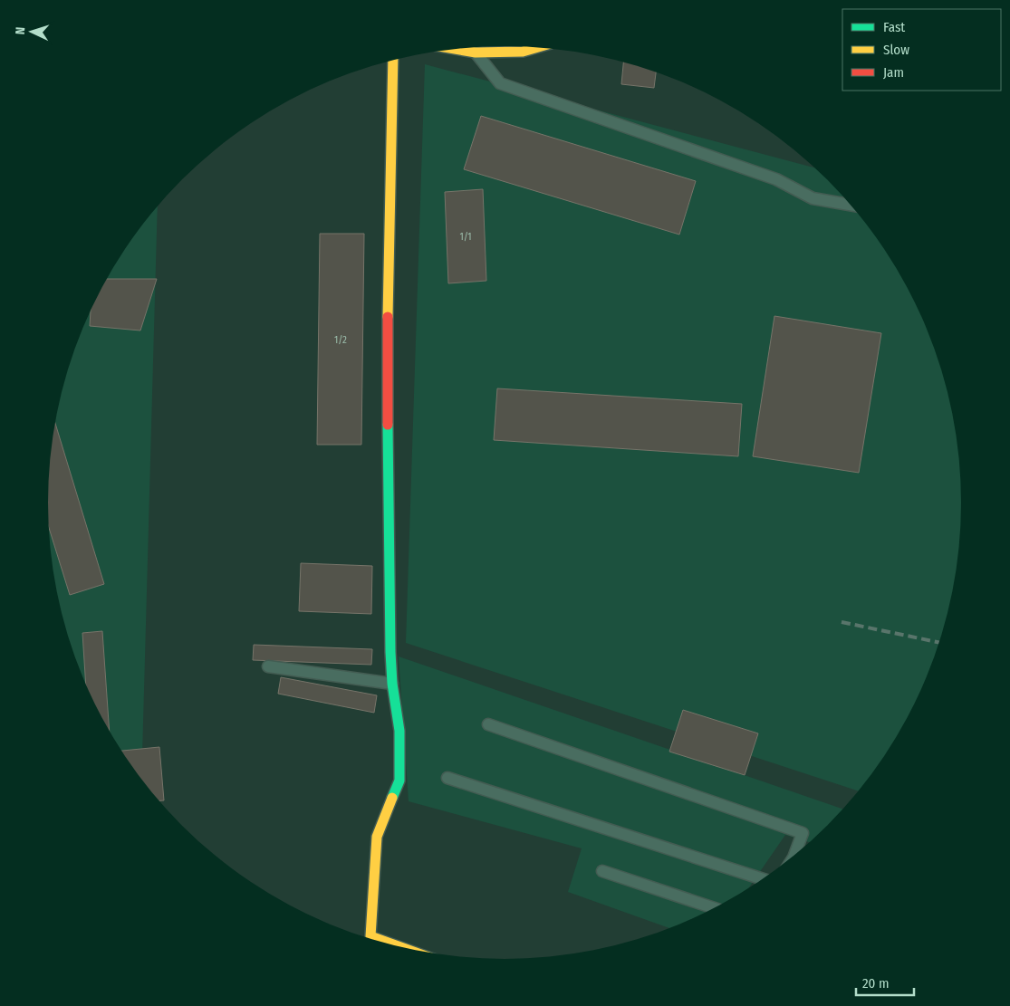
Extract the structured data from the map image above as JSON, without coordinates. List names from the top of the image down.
{
  "house_numbers": ["1/1", "1/2"],
  "legend": ["Fast", "Slow", "Jam"],
  "scale_bar": "20 m",
  "north": "left"
}
